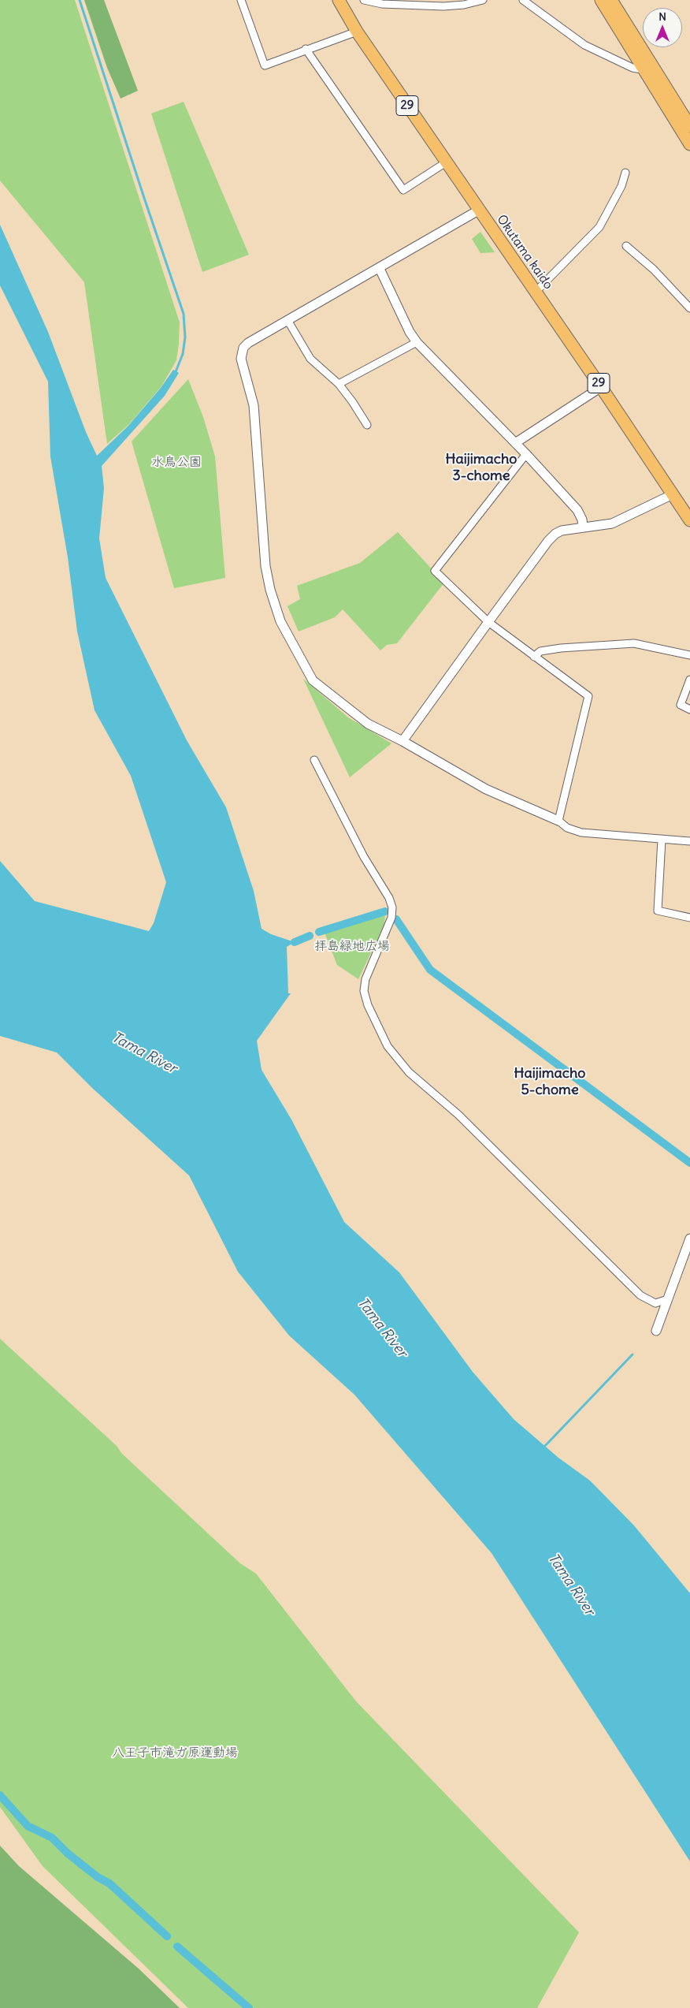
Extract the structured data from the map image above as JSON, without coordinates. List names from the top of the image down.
{
  "streets": {
    "main road": ["29", "Okutama kaido"]
  },
  "districts": ["Haijimacho 3-chome", "Haijimacho 5-chome"],
  "water": ["Tama River"],
  "parks": ["水鳥公園", "拝島緑地広場", "八王子市滝ガ原運動場"],
  "north": "top"
}
